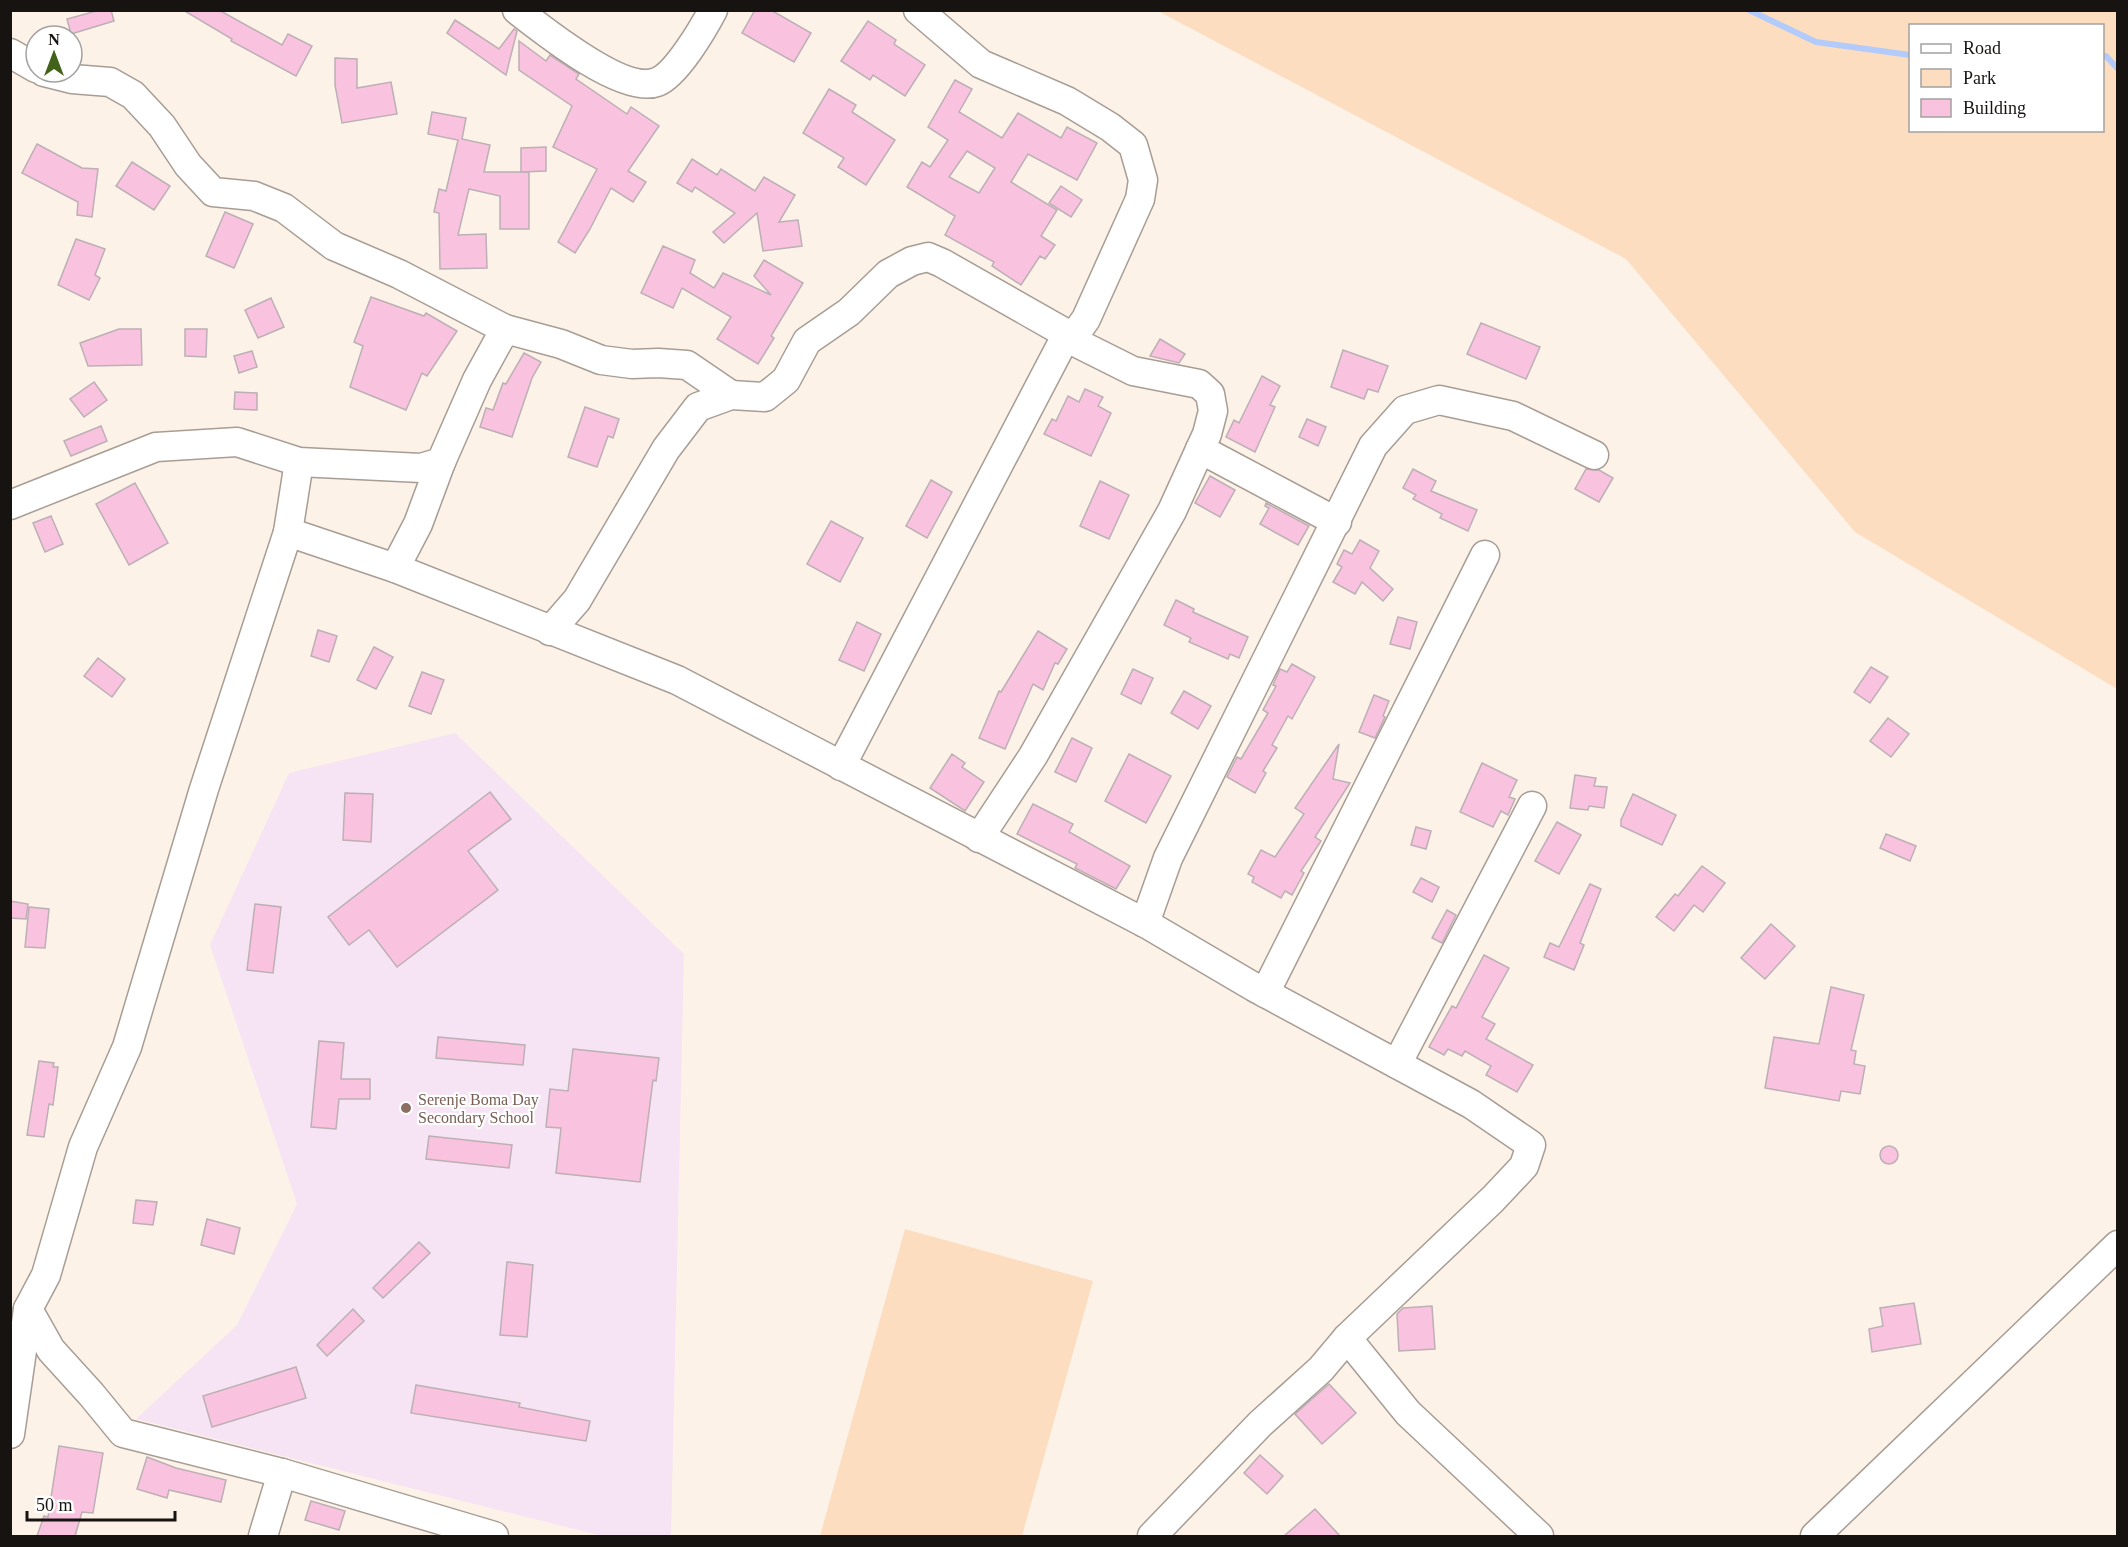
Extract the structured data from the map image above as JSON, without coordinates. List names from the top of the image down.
{
  "places": ["Serenje Boma Day Secondary School"],
  "legend": ["Road", "Park", "Building"],
  "scale_bar": "50 m",
  "north": "top"
}
